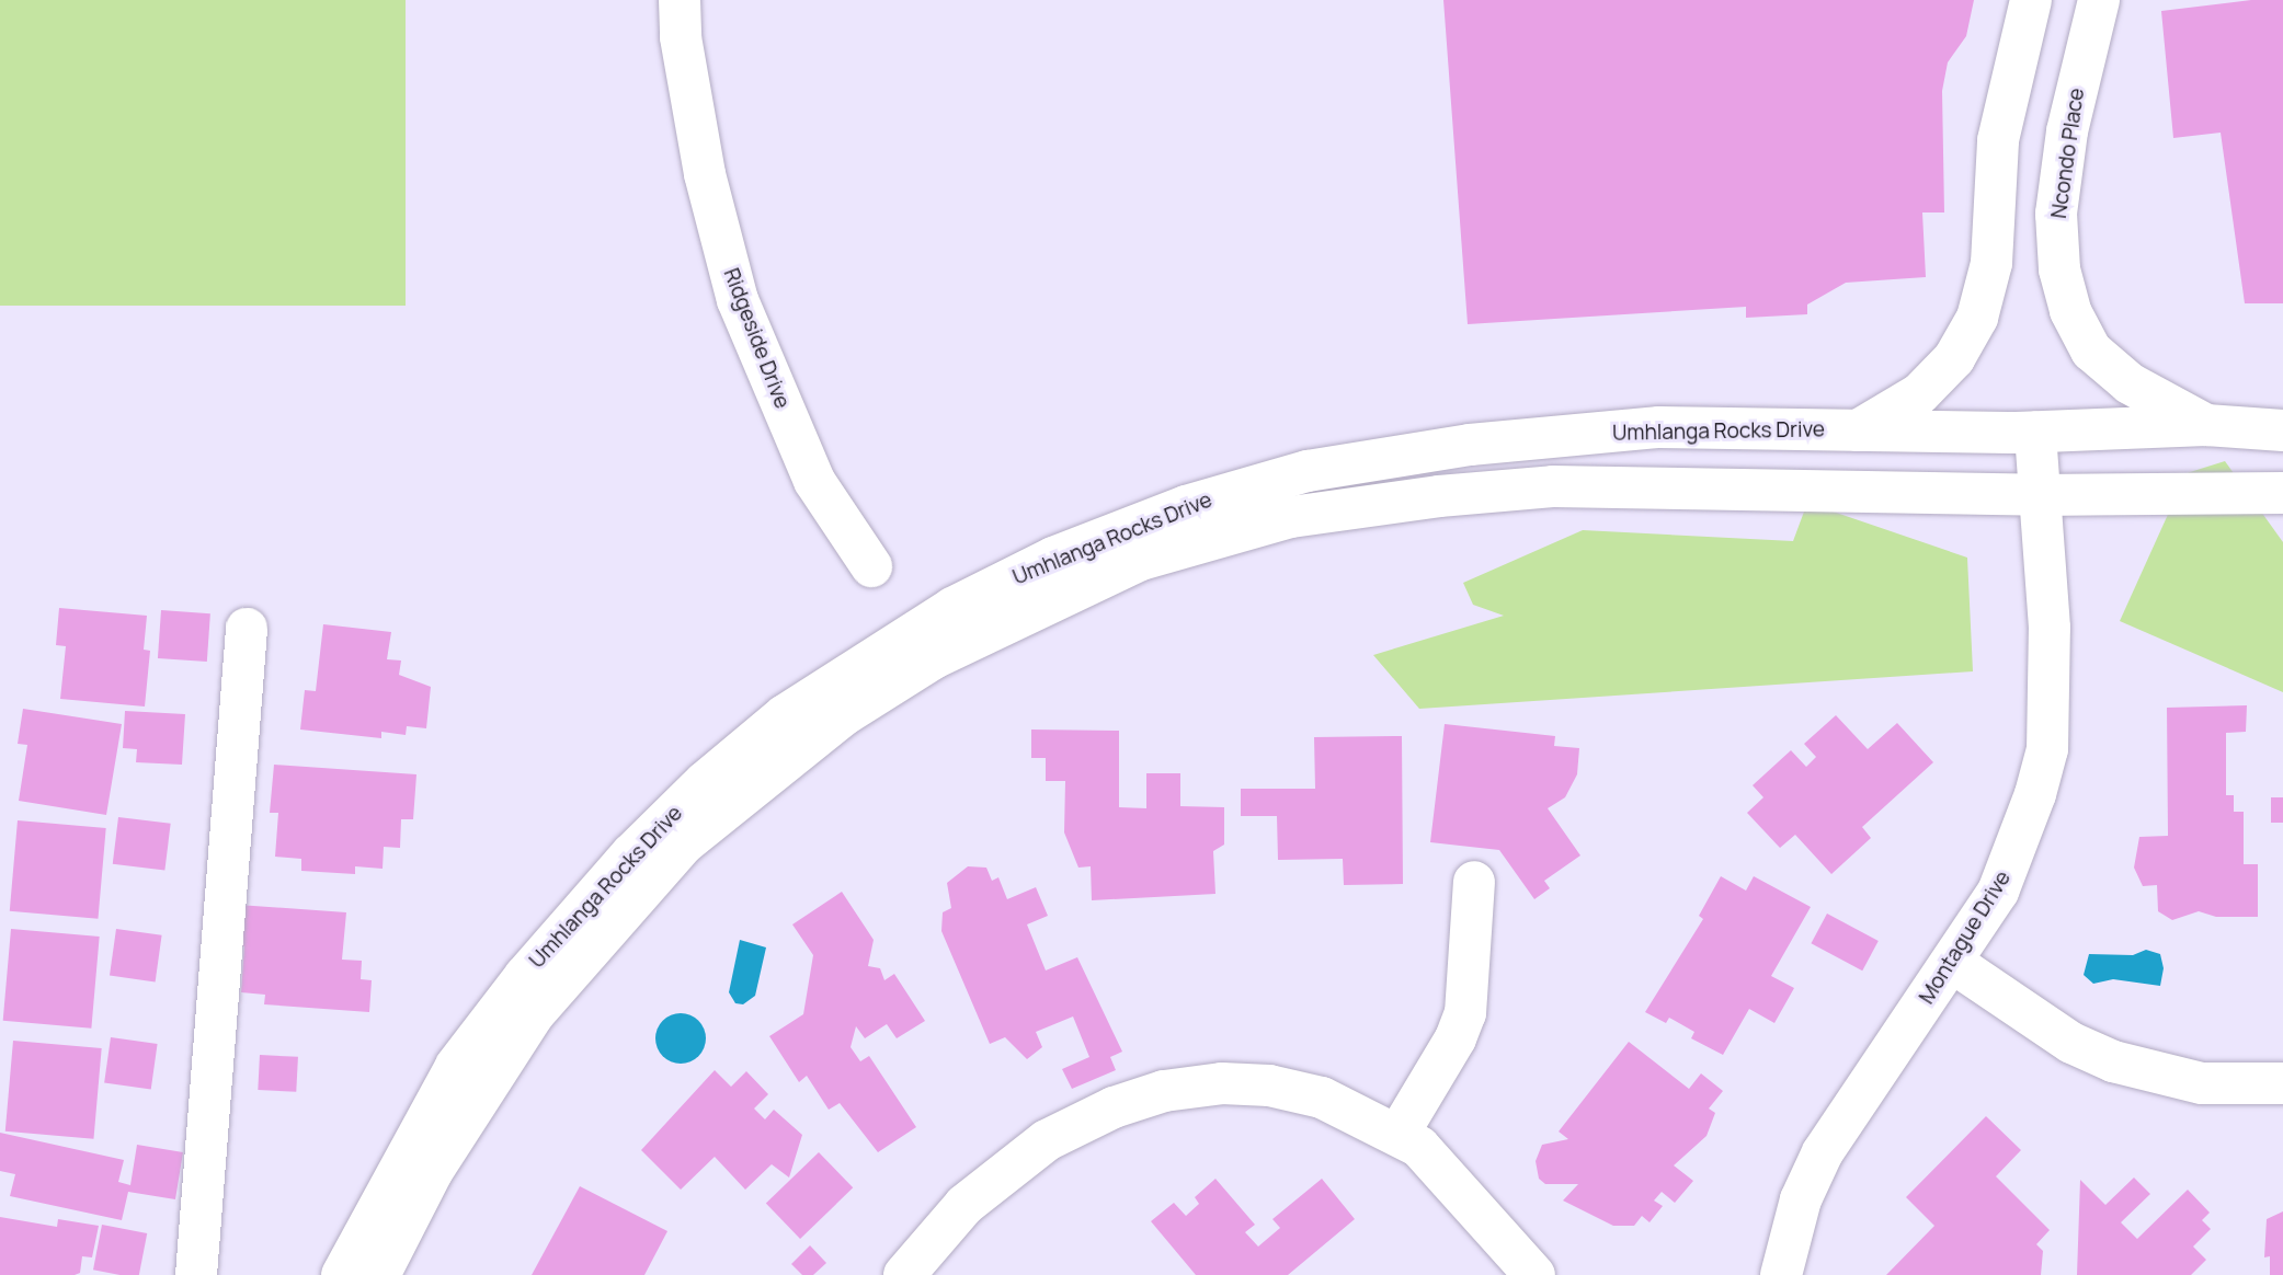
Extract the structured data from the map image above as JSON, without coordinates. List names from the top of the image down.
{
  "streets": {
    "main road": [
      "Ncondo Place",
      "Ridgeside Drive",
      "Umhlanga Rocks Drive",
      "Montague Drive"
    ]
  },
  "crossings": [
    ["Ncondo Place", "Umhlanga Rocks Drive"],
    ["Umhlanga Rocks Drive", "Montague Drive"]
  ]
}
